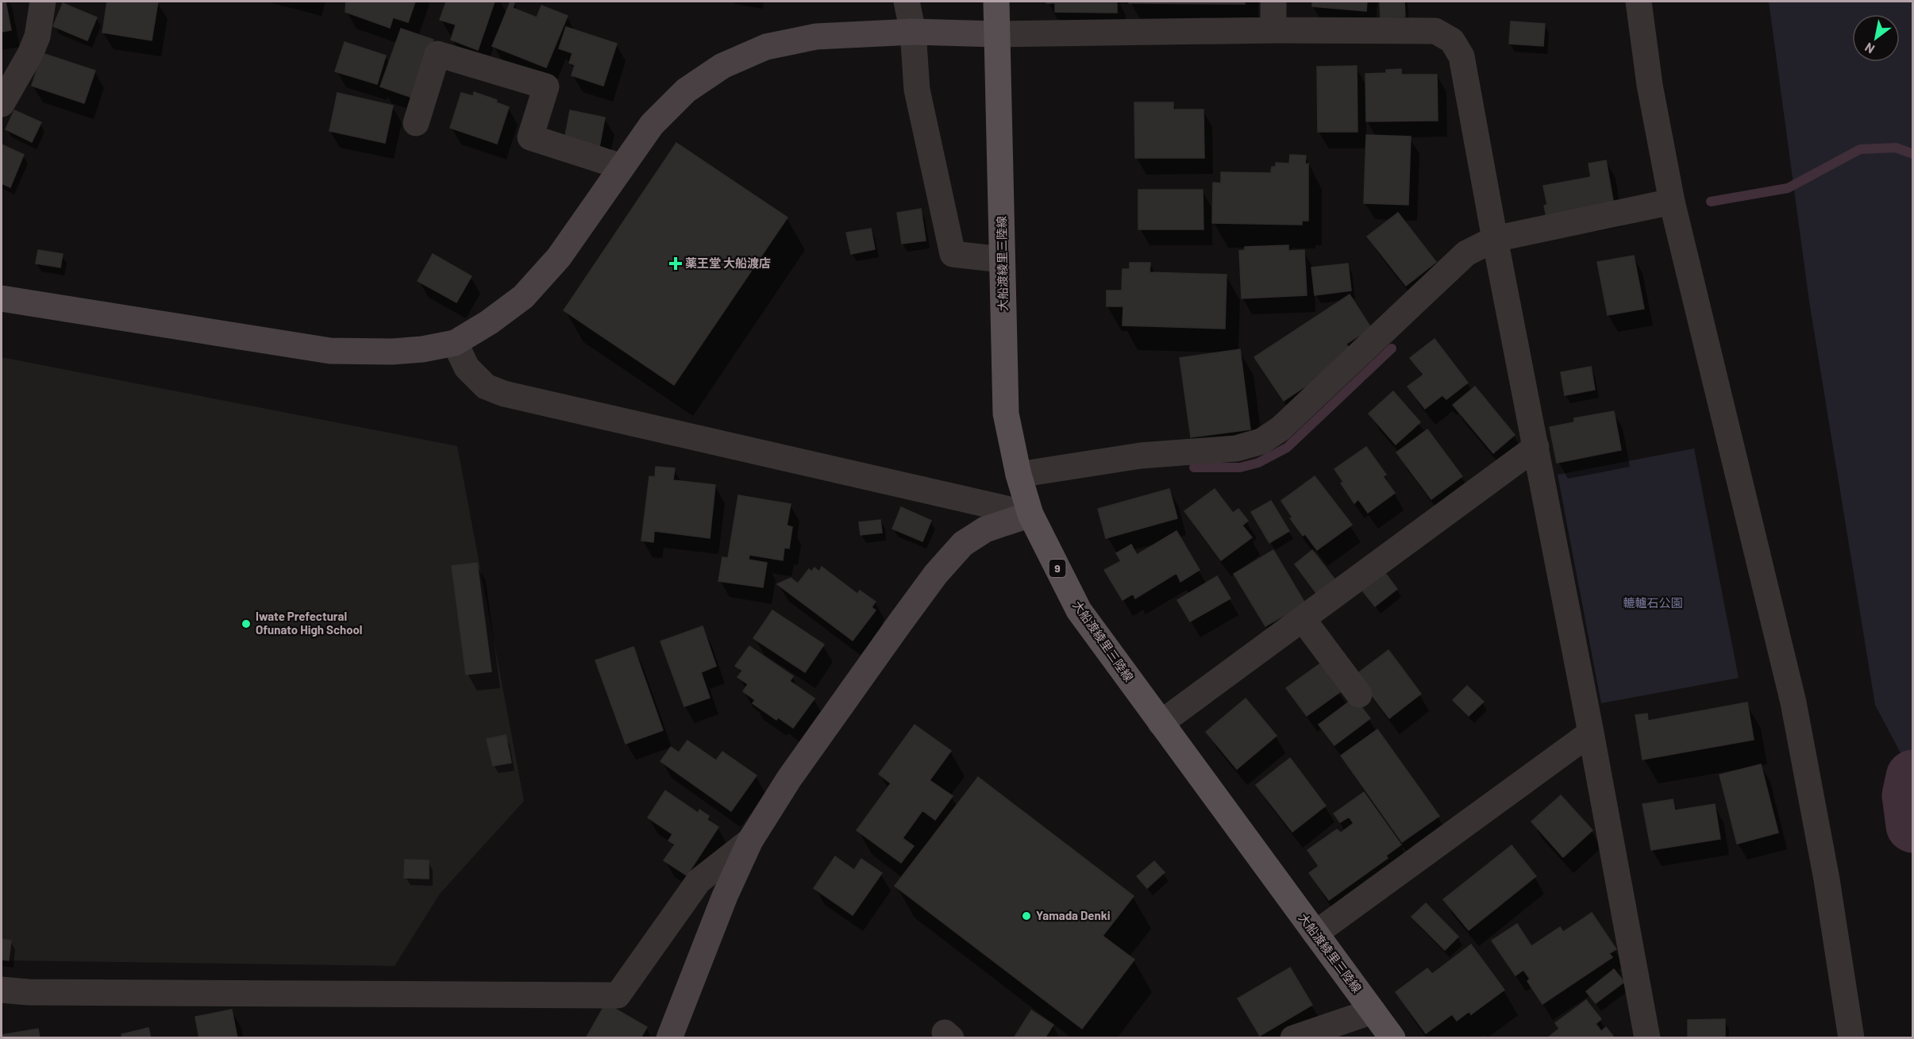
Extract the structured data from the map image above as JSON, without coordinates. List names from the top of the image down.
{
  "streets": {
    "main road": ["大船渡綾里三陸線", "9"]
  },
  "parks": ["轆轤石公園"],
  "places": {
    "health": ["薬王堂 大船渡店"],
    "other": ["Iwate Prefectural Ofunato High School", "Yamada Denki"]
  },
  "north": "bottom left"
}
